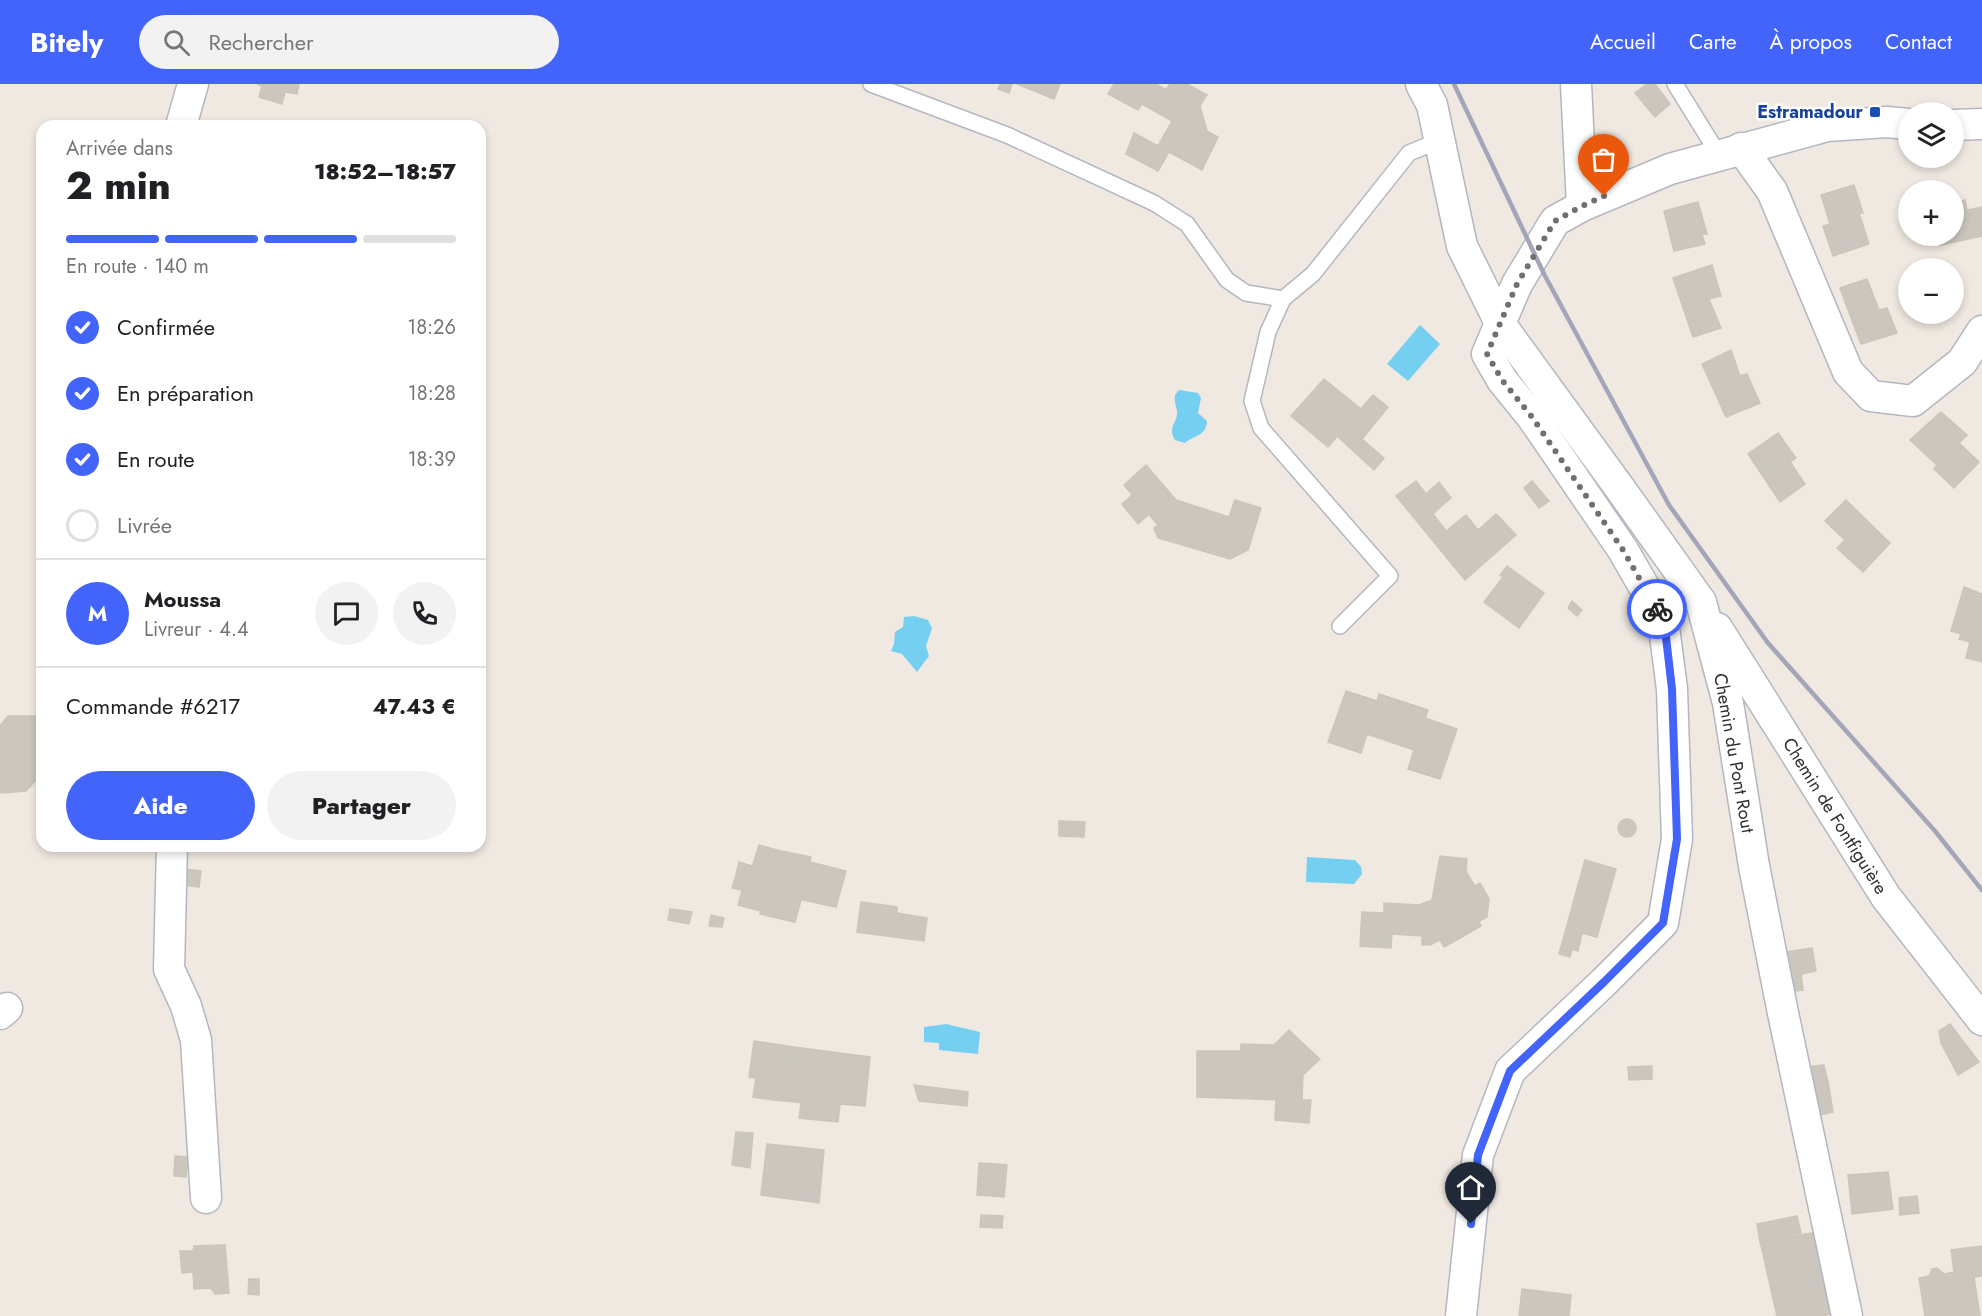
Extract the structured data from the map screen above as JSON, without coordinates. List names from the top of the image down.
{
  "streets": {
    "street": ["Chemin du Pont Rout", "Chemin de Fontfiguière"]
  },
  "crossings": [
    ["Chemin du Pont Rout", "Chemin de Fontfiguière"]
  ],
  "places": {
    "transit": ["Estramadour"]
  },
  "page": {
    "header": "Bitely",
    "search": "Rechercher",
    "nav": [
      "Accueil",
      "Carte",
      "À propos",
      "Contact"
    ],
    "map_buttons": ["+", "−"],
    "heading": ["2 min", "Arrivée dans", "18:52–18:57"],
    "panel": [
      "Moussa",
      "Livreur · 4.4",
      "Commande #6217",
      "47.43 €"
    ],
    "bar": "En route · 140 m",
    "list": [
      ["Confirmée", "18:26"],
      ["En préparation", "18:28"],
      ["En route", "18:39"],
      "Livrée"
    ],
    "round": "M",
    "buttons": ["Aide", "Partager"]
  }
}
